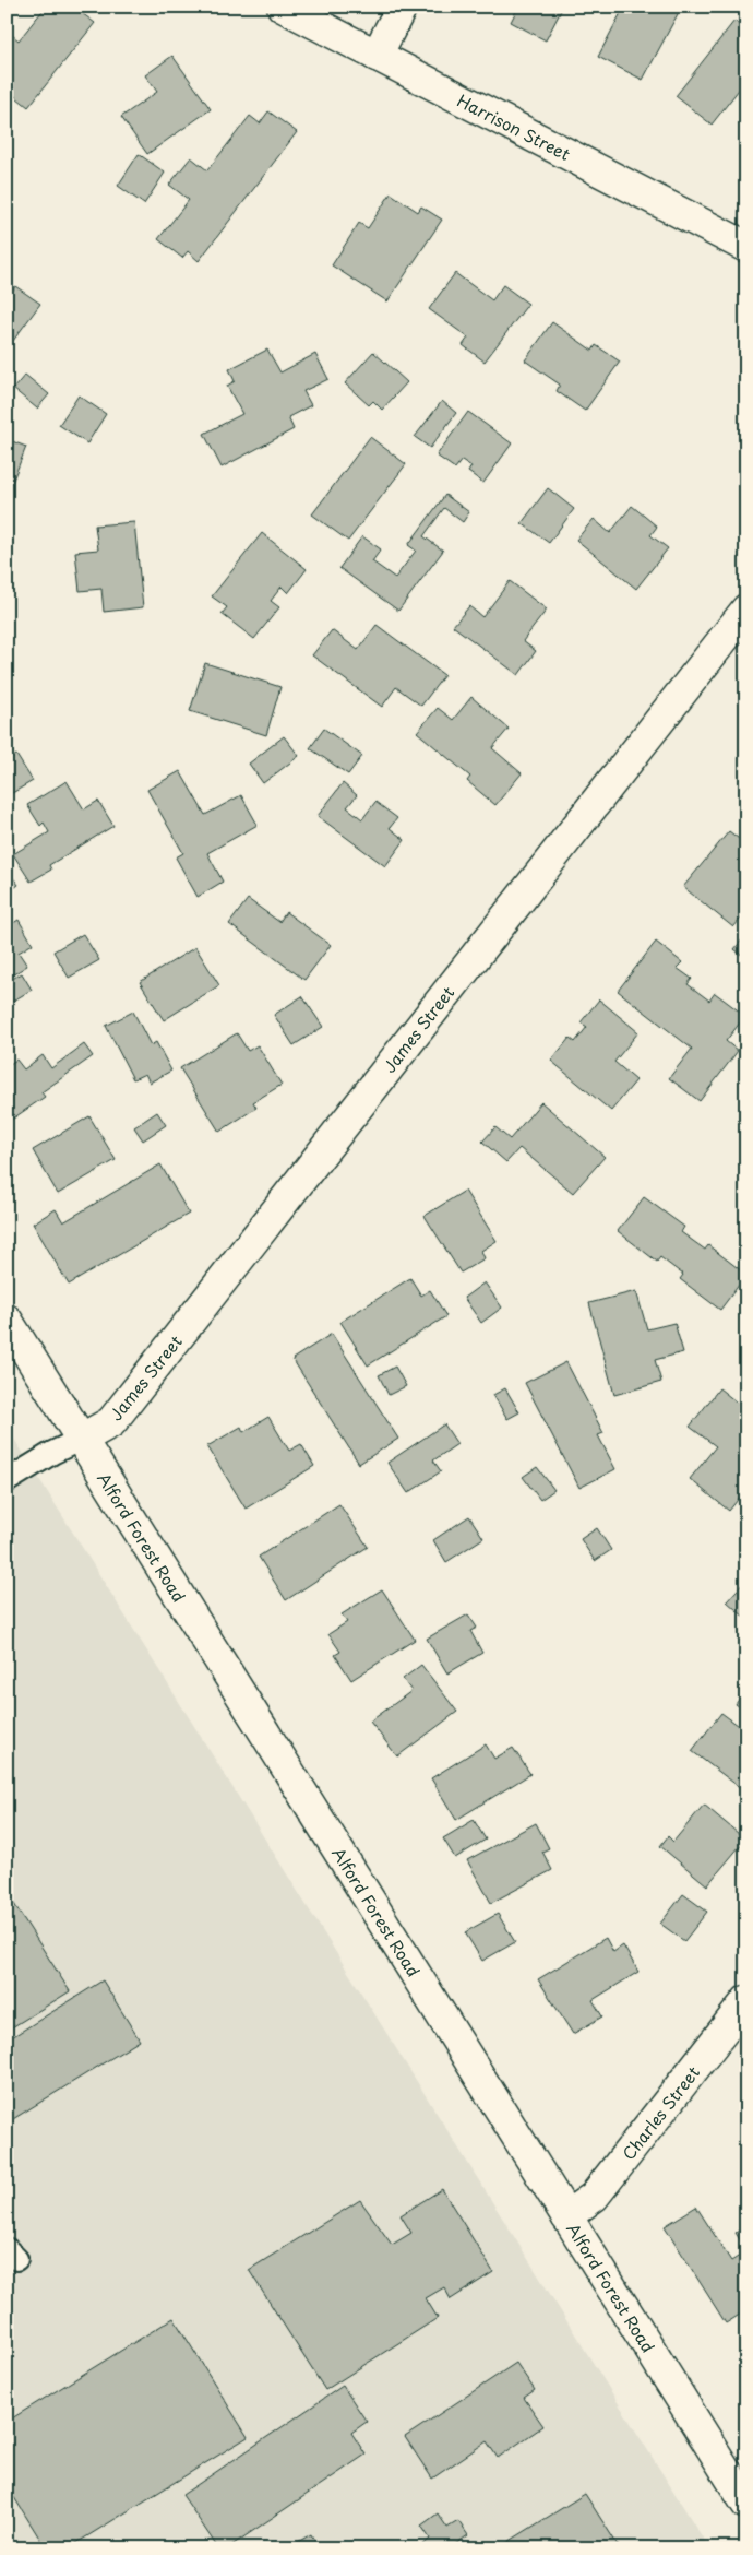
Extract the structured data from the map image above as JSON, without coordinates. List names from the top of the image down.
{
  "streets": {
    "street": [
      "Harrison Street",
      "James Street",
      "Alford Forest Road",
      "Charles Street"
    ]
  },
  "crossings": [
    ["James Street", "Alford Forest Road"],
    ["Alford Forest Road", "Charles Street"]
  ]
}
